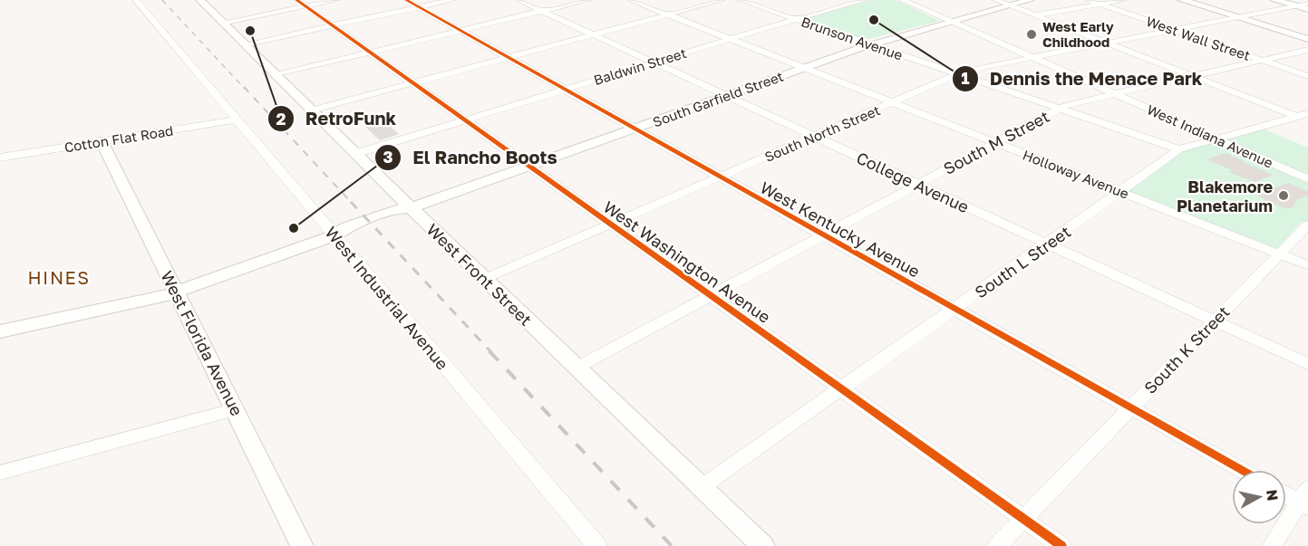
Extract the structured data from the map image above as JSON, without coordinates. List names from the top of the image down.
{
  "streets": {
    "main road": ["South Garfield Street", "West Front Street", "West Florida Avenue"],
    "street": [
      "Brunson Avenue",
      "West Wall Street",
      "Baldwin Street",
      "South North Street",
      "West Indiana Avenue",
      "Cotton Flat Road",
      "South M Street",
      "Holloway Avenue",
      "College Avenue",
      "West Kentucky Avenue",
      "West Washington Avenue",
      "South L Street",
      "West Industrial Avenue",
      "South K Street"
    ]
  },
  "crossings": [
    ["Brunson Avenue", "Baldwin Street"],
    ["Brunson Avenue", "South Garfield Street"],
    ["Brunson Avenue", "South North Street"],
    ["Brunson Avenue", "South M Street"],
    ["Brunson Avenue", "South L Street"],
    ["West Wall Street", "South North Street"],
    ["West Wall Street", "South M Street"],
    ["Baldwin Street", "Holloway Avenue"],
    ["Baldwin Street", "College Avenue"],
    ["Baldwin Street", "West Kentucky Avenue"],
    ["Baldwin Street", "West Washington Avenue"],
    ["Baldwin Street", "West Front Street"],
    ["South Garfield Street", "West Indiana Avenue"],
    ["South Garfield Street", "Holloway Avenue"],
    ["South Garfield Street", "College Avenue"],
    ["South Garfield Street", "West Kentucky Avenue"],
    ["South Garfield Street", "West Washington Avenue"],
    ["South Garfield Street", "West Front Street"],
    ["South Garfield Street", "West Industrial Avenue"],
    ["South Garfield Street", "West Florida Avenue"],
    ["South North Street", "West Indiana Avenue"],
    ["South North Street", "Holloway Avenue"],
    ["South North Street", "College Avenue"],
    ["South North Street", "West Kentucky Avenue"],
    ["South North Street", "West Washington Avenue"],
    ["South North Street", "West Front Street"],
    ["West Indiana Avenue", "South M Street"],
    ["West Indiana Avenue", "South L Street"],
    ["Cotton Flat Road", "West Industrial Avenue"],
    ["Cotton Flat Road", "West Florida Avenue"],
    ["South M Street", "Holloway Avenue"],
    ["South M Street", "College Avenue"],
    ["South M Street", "West Kentucky Avenue"],
    ["South M Street", "West Washington Avenue"],
    ["South M Street", "West Front Street"],
    ["Holloway Avenue", "South L Street"],
    ["Holloway Avenue", "South K Street"],
    ["College Avenue", "South L Street"],
    ["College Avenue", "South K Street"],
    ["West Kentucky Avenue", "South L Street"],
    ["West Kentucky Avenue", "South K Street"],
    ["West Washington Avenue", "South L Street"],
    ["West Washington Avenue", "South K Street"],
    ["South L Street", "West Front Street"]
  ],
  "districts": ["HINES"],
  "places": [
    "Dennis the Menace Park",
    "RetroFunk",
    "West Early Childhood",
    "Blakemore Planetarium",
    "El Rancho Boots"
  ],
  "north": "right"
}
